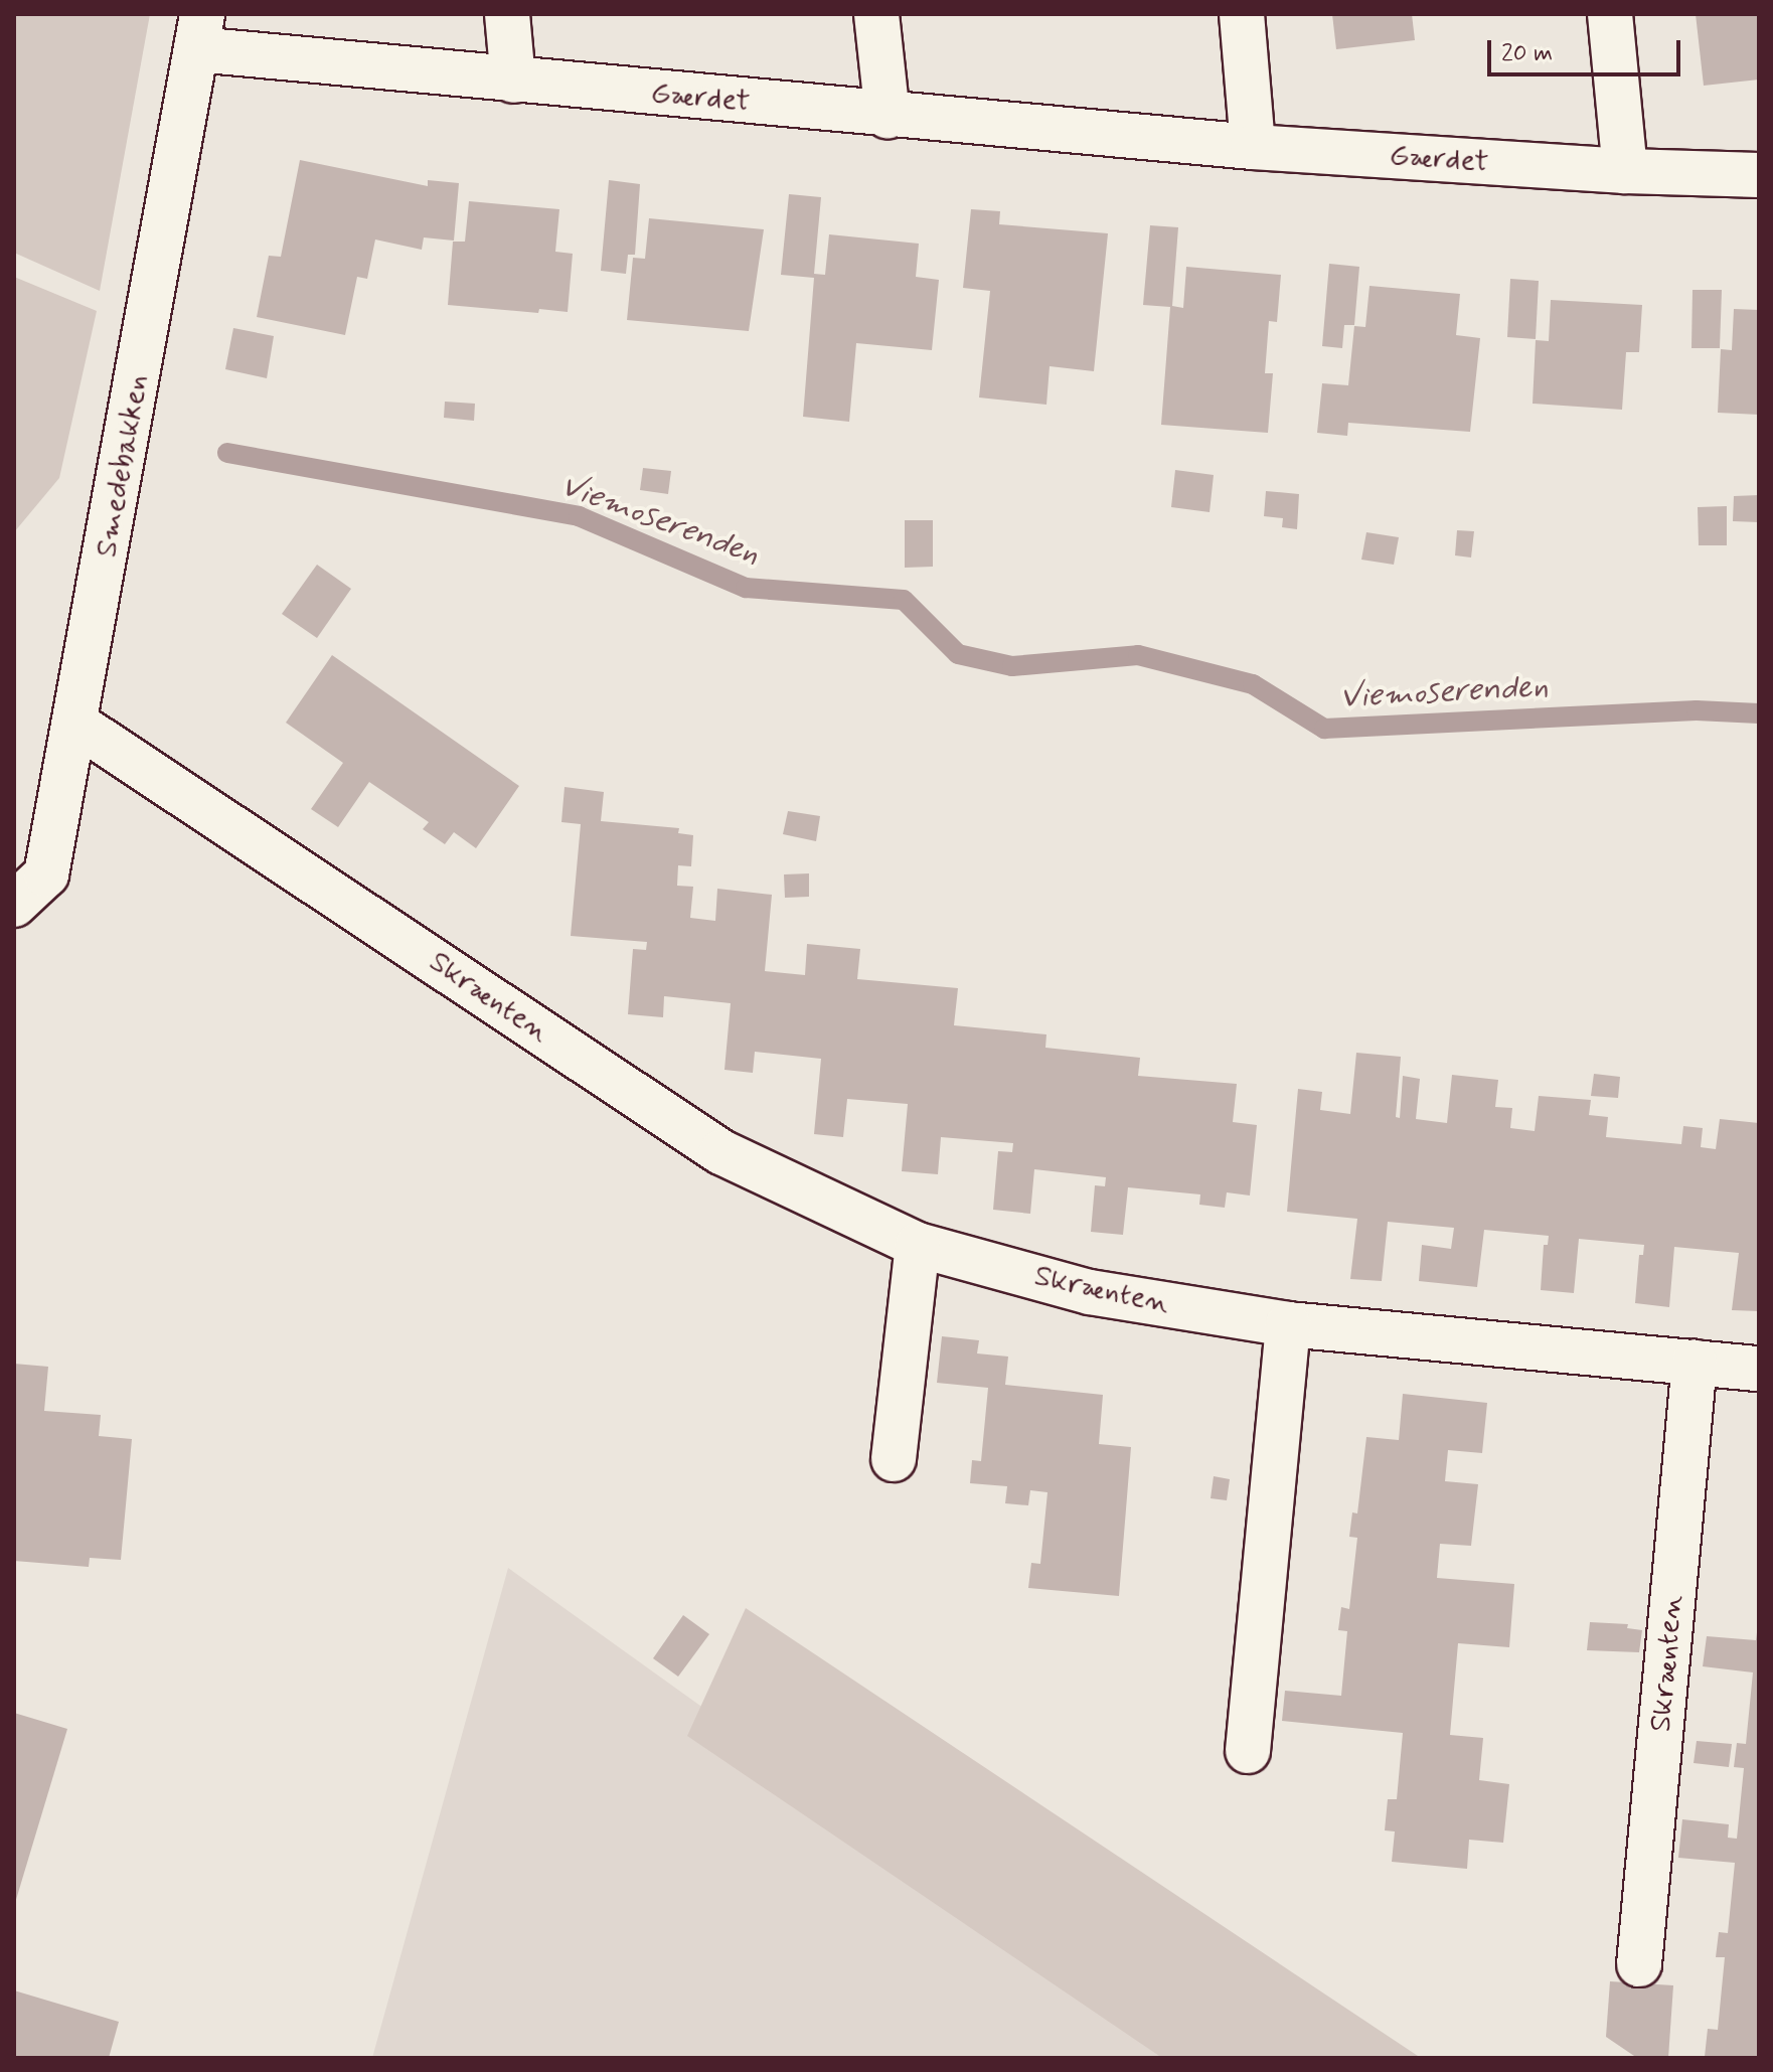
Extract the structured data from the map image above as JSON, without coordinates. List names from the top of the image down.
{
  "streets": {
    "street": ["Gærdet", "Smedebakken", "Skrænten"]
  },
  "crossings": [
    ["Gærdet", "Smedebakken"],
    ["Smedebakken", "Skrænten"]
  ],
  "water": ["Viemoserenden"],
  "scale_bar": "20 m"
}
